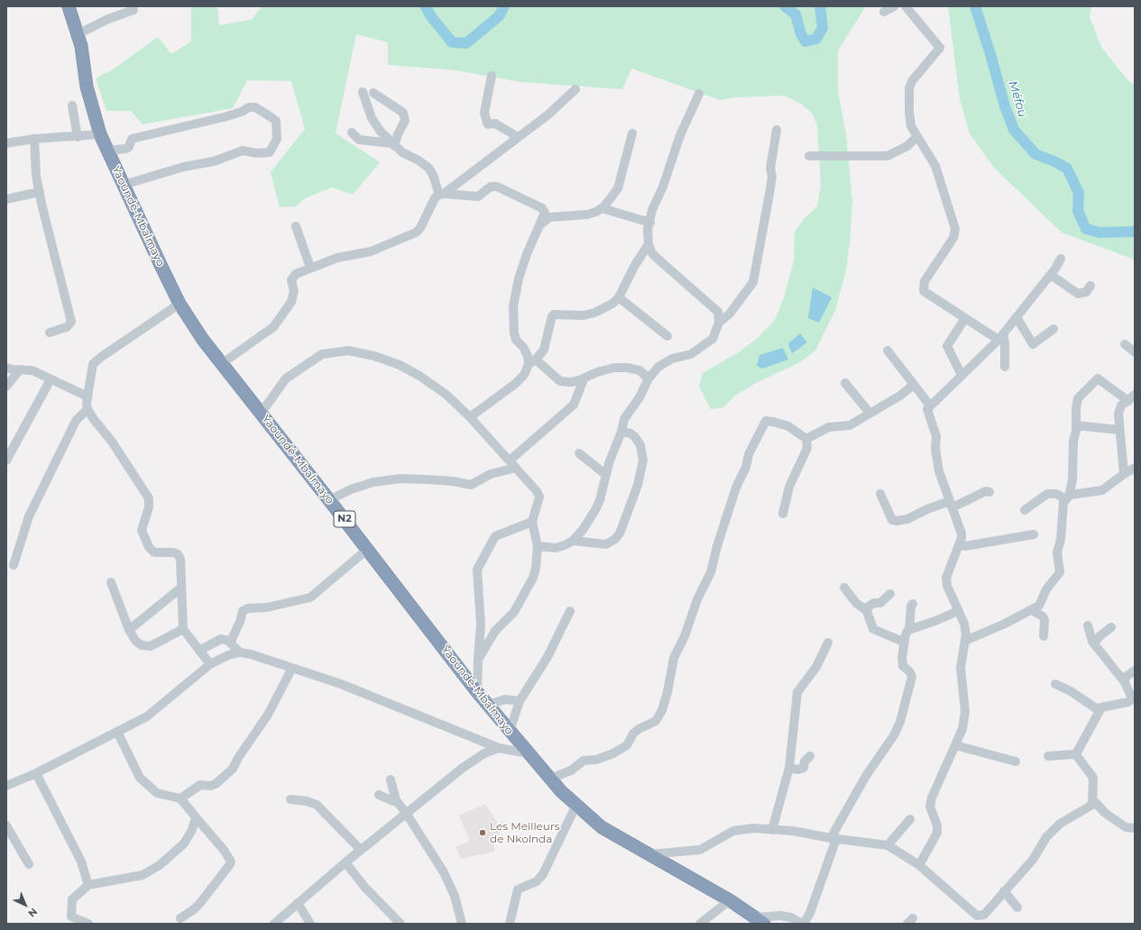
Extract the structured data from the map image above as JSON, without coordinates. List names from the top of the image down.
{
  "streets": {
    "highway": ["Yaoundé-Mbalmayo", "N2"]
  },
  "water": ["Méfou"],
  "places": ["Les Meilleurs de Nkolnda"],
  "north": "bottom right"
}
